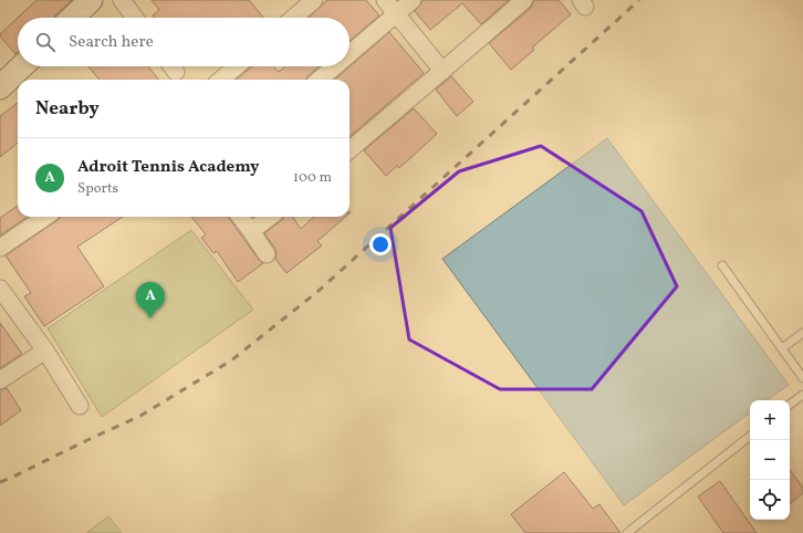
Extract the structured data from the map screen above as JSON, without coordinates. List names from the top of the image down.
{
  "page": {
    "search": "Search here",
    "heading": "Nearby",
    "list": [
      {
        "mark": "A",
        "name": "Adroit Tennis Academy",
        "note": "Sports",
        "value": "100 m"
      }
    ],
    "pins": "A",
    "map_buttons": ["+", "−"]
  }
}
